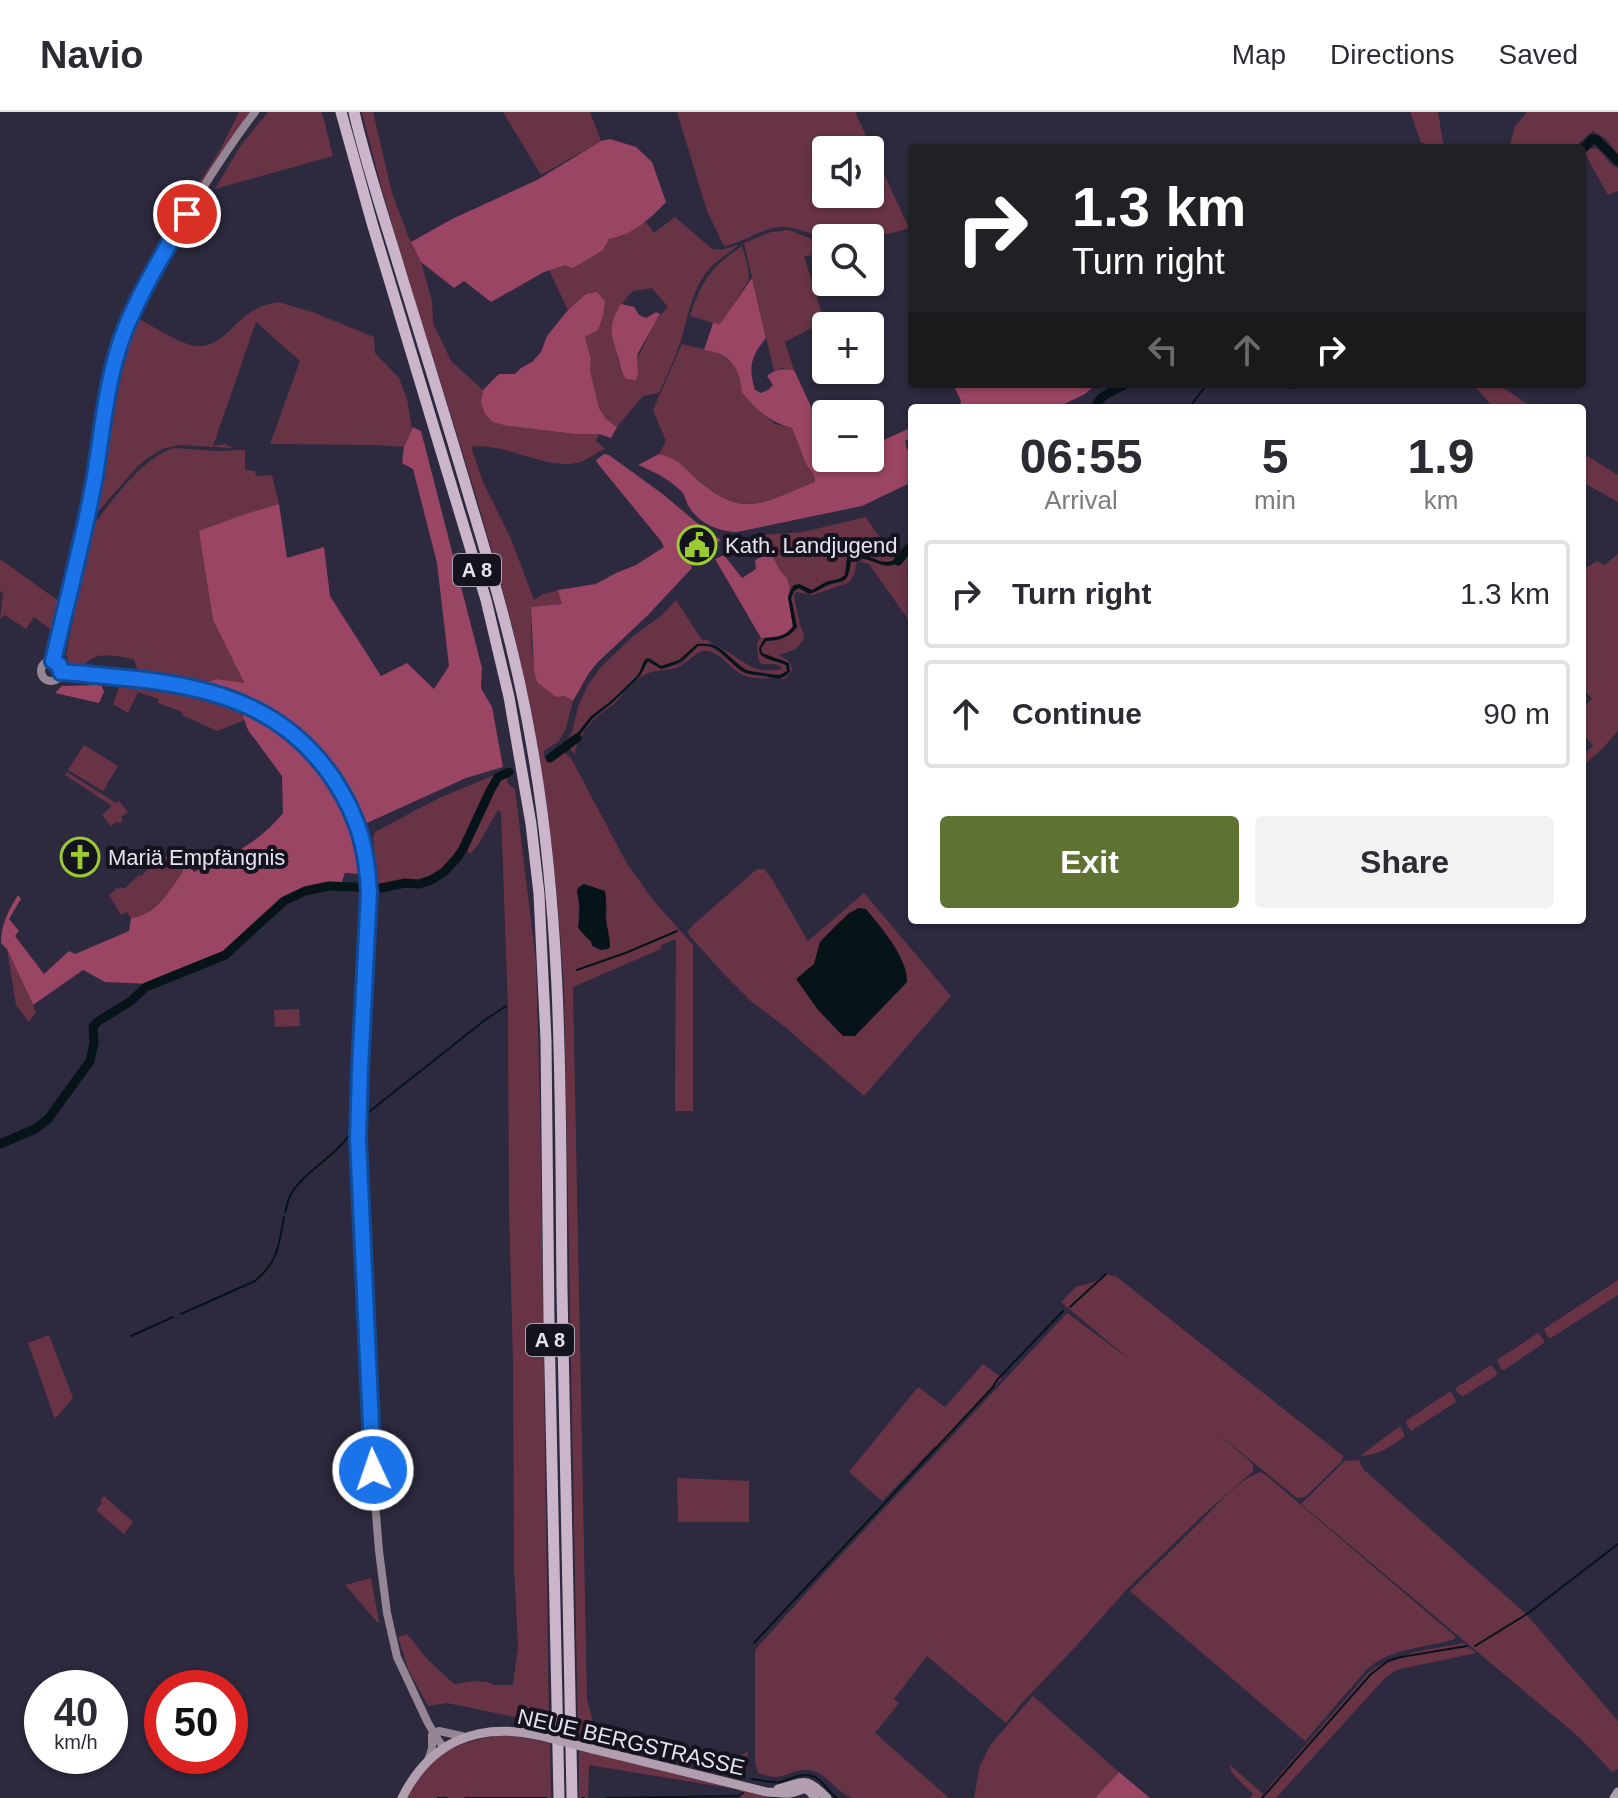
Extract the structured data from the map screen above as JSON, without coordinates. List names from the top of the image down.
{
  "streets": {
    "highway": ["A 8"],
    "main road": ["NEUE BERGSTRASSE"]
  },
  "places": {
    "public building": ["Kath. Landjugend"],
    "church": ["Mariä Empfängnis"]
  },
  "page": {
    "header": "Navio",
    "nav": ["Map", "Directions", "Saved"],
    "map_buttons": ["+", "−"],
    "turn": ["1.3 km", "Turn right"],
    "eta": [
      "06:55",
      "Arrival",
      "5",
      "min",
      "1.9",
      "km"
    ],
    "list": [
      {
        "name": "Turn right",
        "value": "1.3 km"
      },
      {
        "name": "Continue",
        "value": "90 m"
      }
    ],
    "buttons": ["Exit", "Share"],
    "speed": "40 km/h",
    "limit": "50"
  }
}
